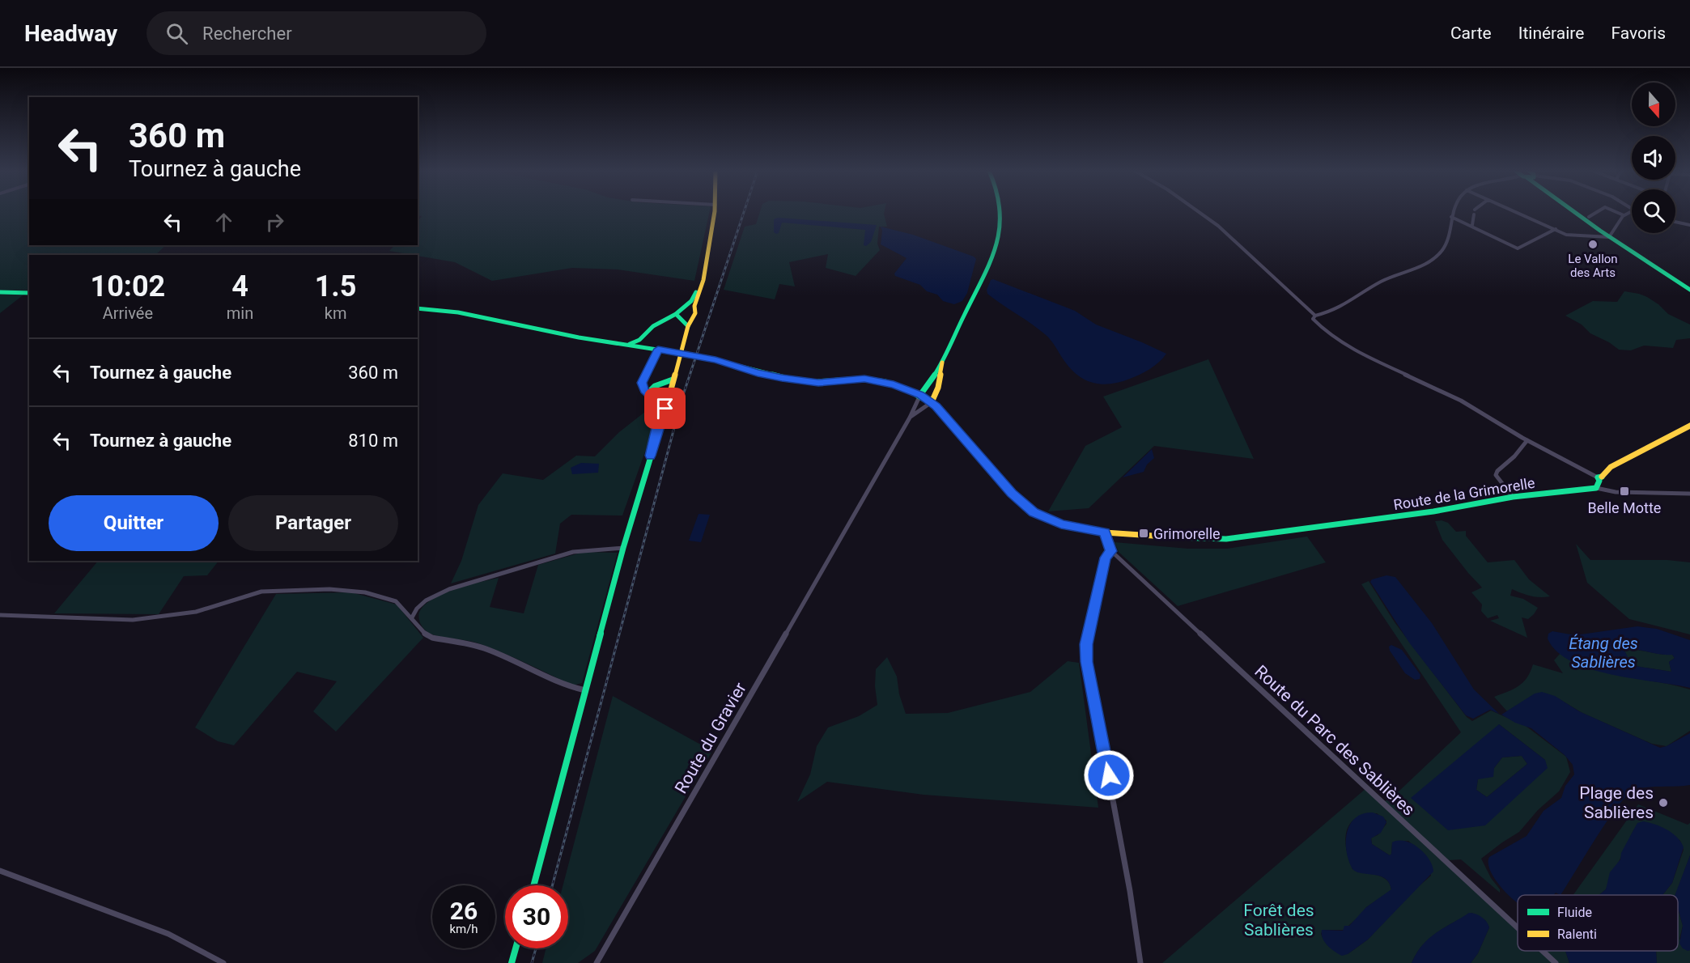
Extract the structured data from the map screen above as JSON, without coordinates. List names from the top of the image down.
{
  "streets": {
    "street": ["Route de la Grimorelle", "Route du Gravier", "Route du Parc des Sablières"]
  },
  "crossings": [
    ["Route de la Grimorelle", "Route du Gravier"],
    ["Route de la Grimorelle", "Route du Parc des Sablières"]
  ],
  "water": ["Étang des Sablières"],
  "parks": ["Forêt des Sablières"],
  "places": {
    "other": ["Le Vallon des Arts", "Plage des Sablières"],
    "transit": ["Belle Motte", "Grimorelle"]
  },
  "legend": ["Fluide", "Ralenti"],
  "north": "bottom",
  "page": {
    "header": "Headway",
    "search": "Rechercher",
    "nav": ["Carte", "Itinéraire", "Favoris"],
    "turn": ["360 m", "Tournez à gauche"],
    "eta": [
      "10:02",
      "Arrivée",
      "4",
      "min",
      "1.5",
      "km"
    ],
    "list": [
      {
        "name": "Tournez à gauche",
        "value": "360 m"
      },
      {
        "name": "Tournez à gauche",
        "value": "810 m"
      }
    ],
    "buttons": ["Quitter", "Partager"],
    "speed": "26 km/h",
    "limit": "30"
  }
}
